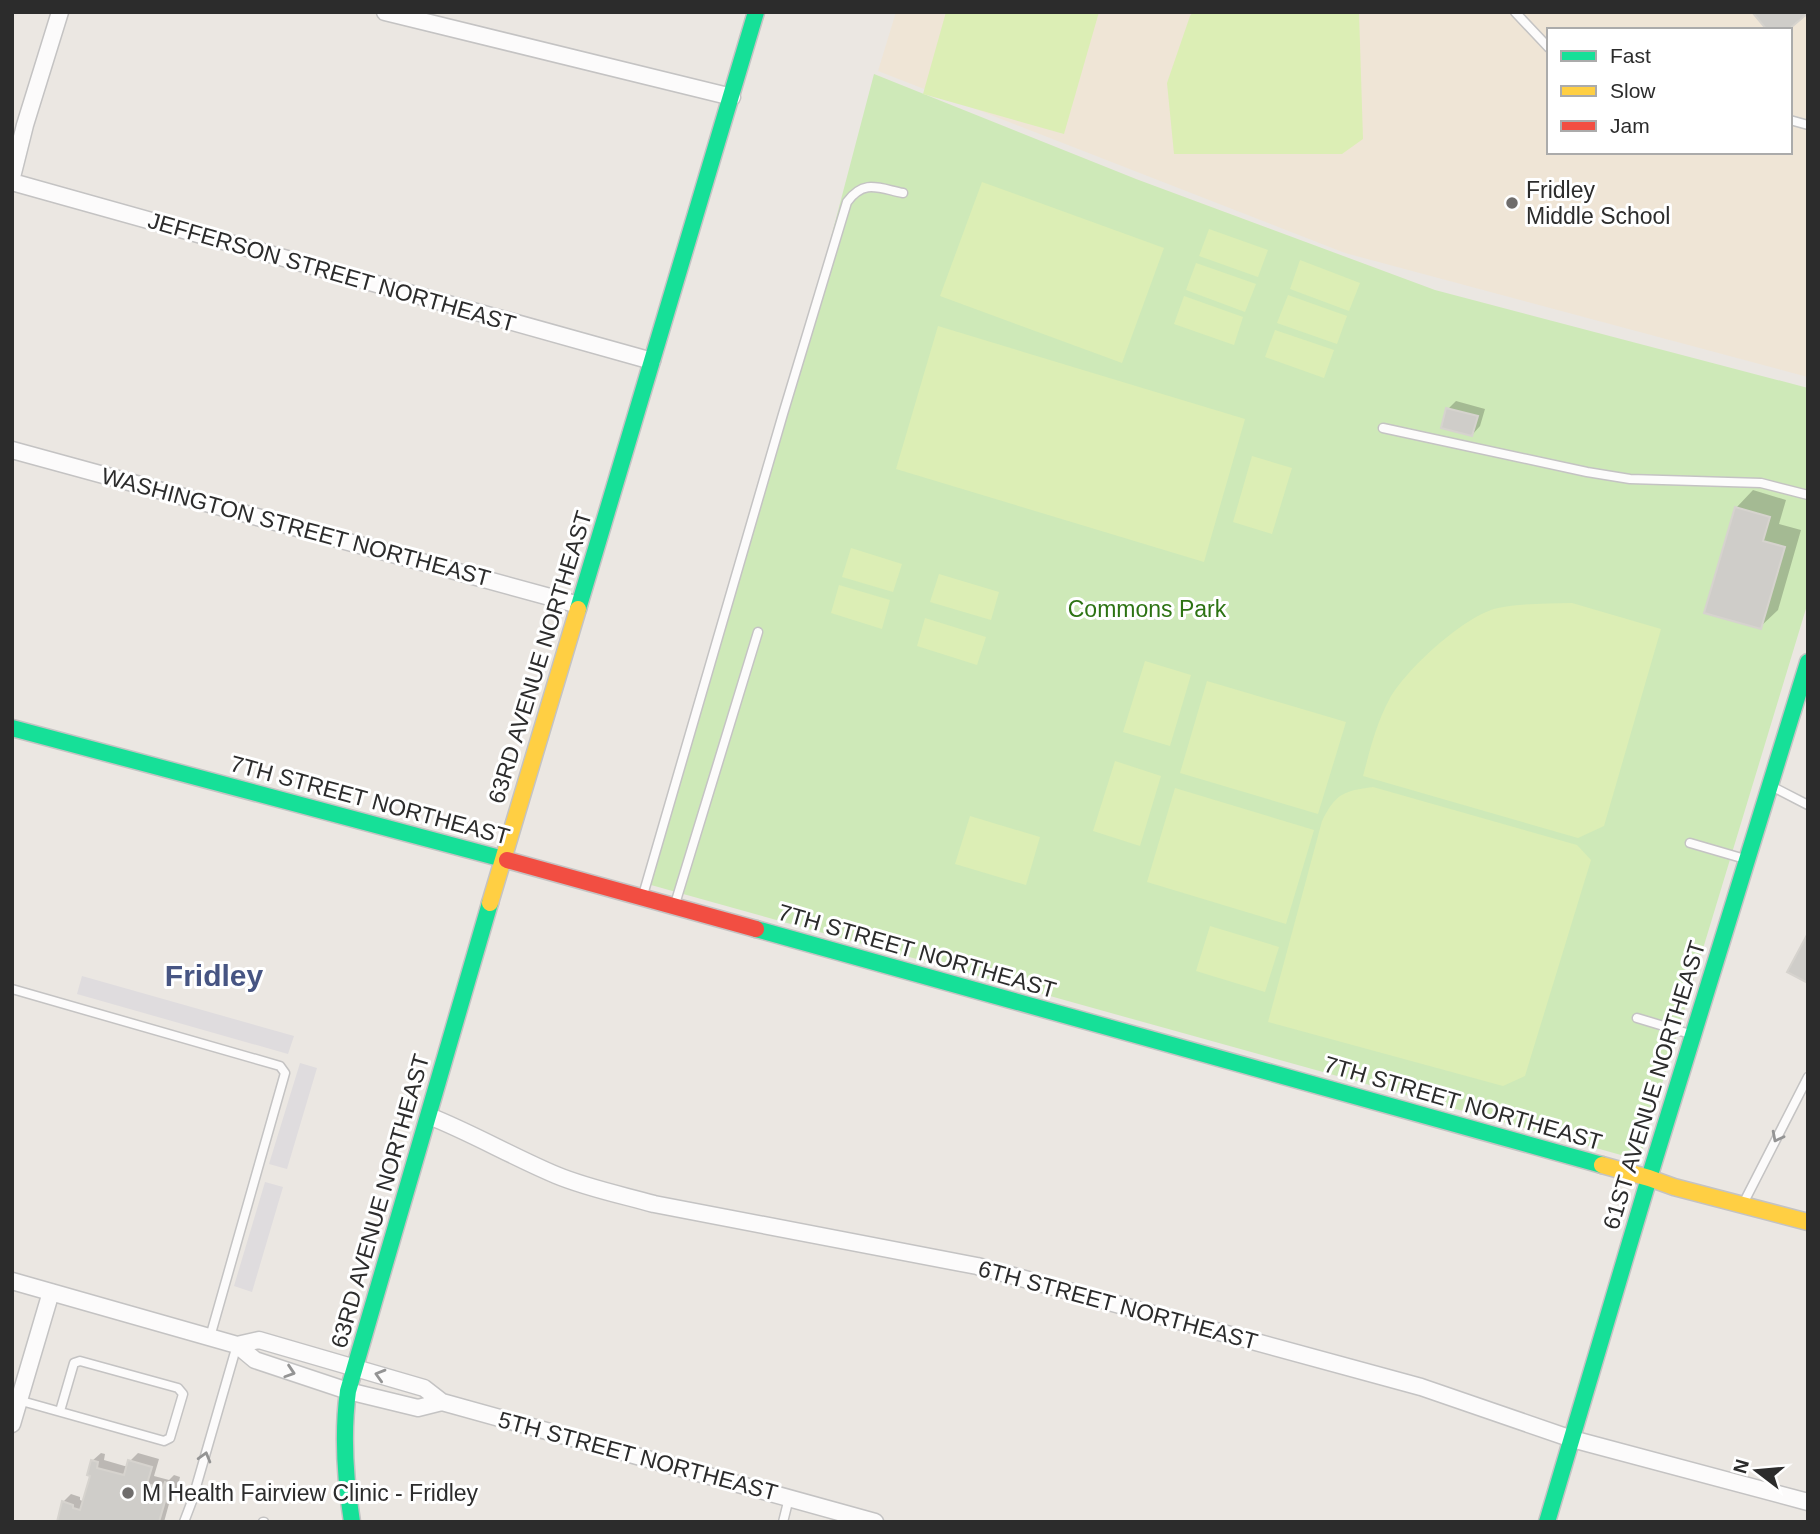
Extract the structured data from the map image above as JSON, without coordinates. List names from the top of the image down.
{
  "streets": {
    "street": [
      "JEFFERSON STREET NORTHEAST",
      "WASHINGTON STREET NORTHEAST",
      "63RD AVENUE NORTHEAST",
      "7TH STREET NORTHEAST",
      "61ST AVENUE NORTHEAST",
      "6TH STREET NORTHEAST",
      "5TH STREET NORTHEAST"
    ]
  },
  "crossings": [
    ["JEFFERSON STREET NORTHEAST", "63RD AVENUE NORTHEAST"],
    ["WASHINGTON STREET NORTHEAST", "63RD AVENUE NORTHEAST"],
    ["63RD AVENUE NORTHEAST", "7TH STREET NORTHEAST"],
    ["63RD AVENUE NORTHEAST", "6TH STREET NORTHEAST"],
    ["63RD AVENUE NORTHEAST", "5TH STREET NORTHEAST"],
    ["7TH STREET NORTHEAST", "61ST AVENUE NORTHEAST"],
    ["61ST AVENUE NORTHEAST", "6TH STREET NORTHEAST"]
  ],
  "districts": ["Fridley"],
  "parks": ["Commons Park"],
  "places": ["Fridley Middle School", "M Health Fairview Clinic - Fridley"],
  "legend": ["Fast", "Slow", "Jam"],
  "north": "left"
}
